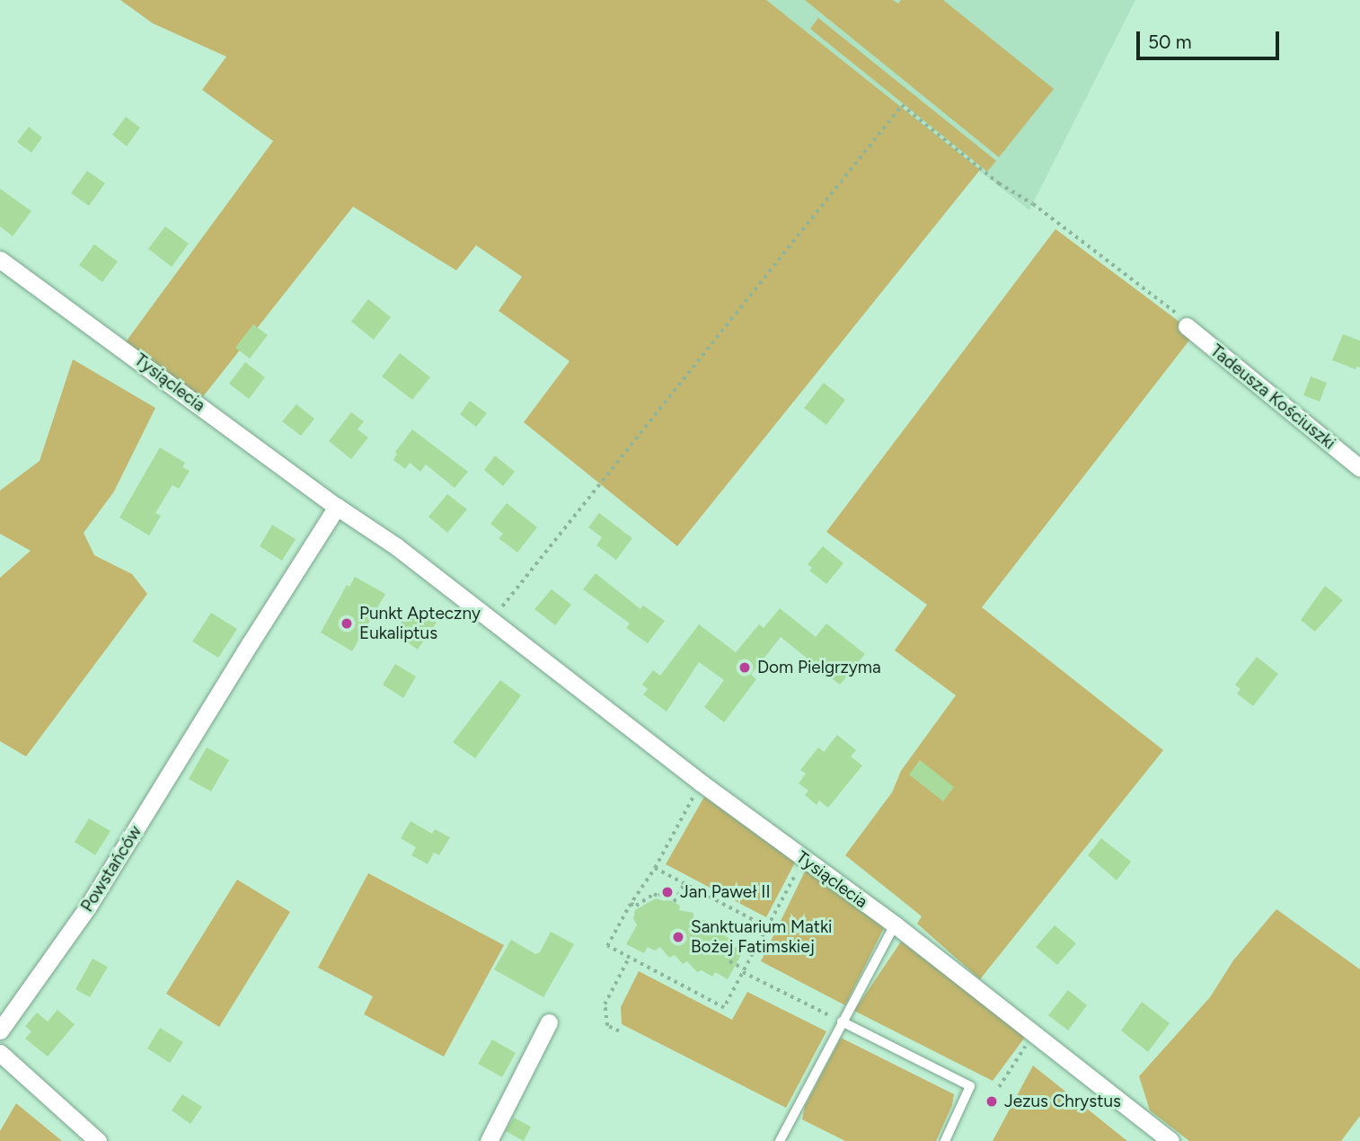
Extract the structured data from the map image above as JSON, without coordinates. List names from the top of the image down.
{
  "streets": {
    "street": ["Tysiąclecia", "Tadeusza Kościuszki", "Powstańców"]
  },
  "crossings": [
    ["Tysiąclecia", "Powstańców"]
  ],
  "places": [
    "Punkt Apteczny Eukaliptus",
    "Dom Pielgrzyma",
    "Jan Paweł II",
    "Sanktuarium Matki Bożej Fatimskiej",
    "Jezus Chrystus"
  ],
  "scale_bar": "50 m"
}
